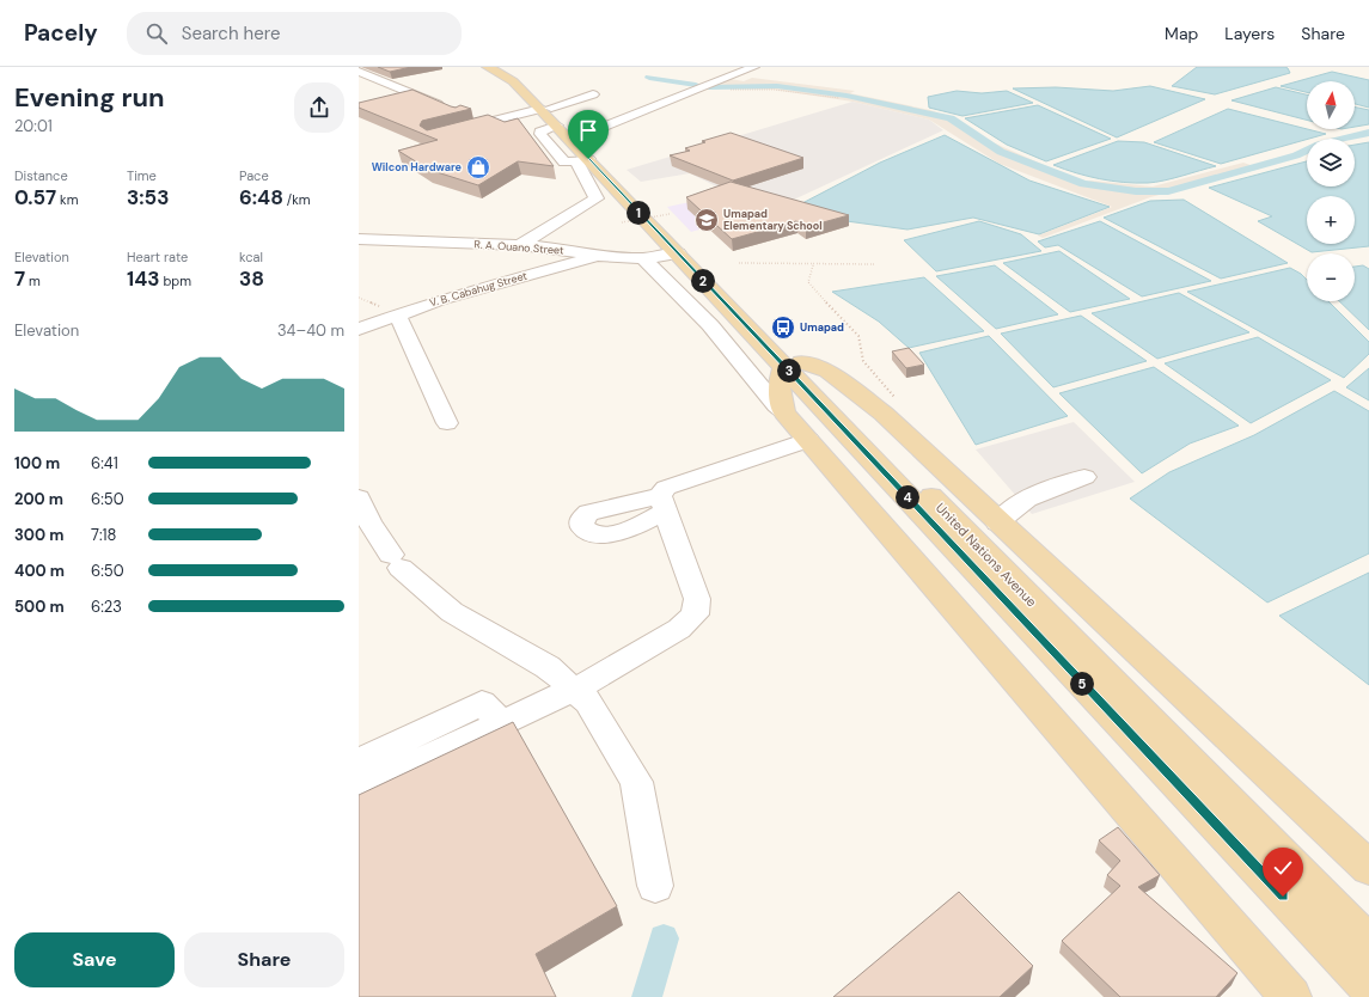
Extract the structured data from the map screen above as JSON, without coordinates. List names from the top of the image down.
{
  "streets": {
    "main road": ["United Nations Avenue"],
    "street": ["R. A. Ouano Street", "V. B. Cabahug Street"]
  },
  "crossings": [
    ["R. A. Ouano Street", "V. B. Cabahug Street"],
    ["R. A. Ouano Street", "United Nations Avenue"]
  ],
  "places": {
    "shop": ["Wilcon Hardware"],
    "school or university": ["Umapad Elementary School"],
    "bus stop": ["Umapad"]
  },
  "north": "top",
  "page": {
    "header": "Pacely",
    "search": "Search here",
    "nav": ["Map", "Layers", "Share"],
    "heading": ["Evening run", "20:01"],
    "map_buttons": ["+", "−"],
    "stats": [
      ["Distance", "0.57 km"],
      ["Time", "3:53"],
      ["Pace", "6:48 /km"],
      ["Elevation", "7 m"],
      ["Heart rate", "143 bpm"],
      ["kcal", "38"]
    ],
    "pins": [
      "1",
      "2",
      "3",
      "4",
      "5"
    ],
    "chart": ["Elevation", "34–40 m"],
    "list": [
      {
        "name": "100 m",
        "note": "6:41"
      },
      {
        "name": "200 m",
        "note": "6:50"
      },
      {
        "name": "300 m",
        "note": "7:18"
      },
      {
        "name": "400 m",
        "note": "6:50"
      },
      {
        "name": "500 m",
        "note": "6:23"
      }
    ],
    "buttons": ["Save", "Share"]
  }
}
